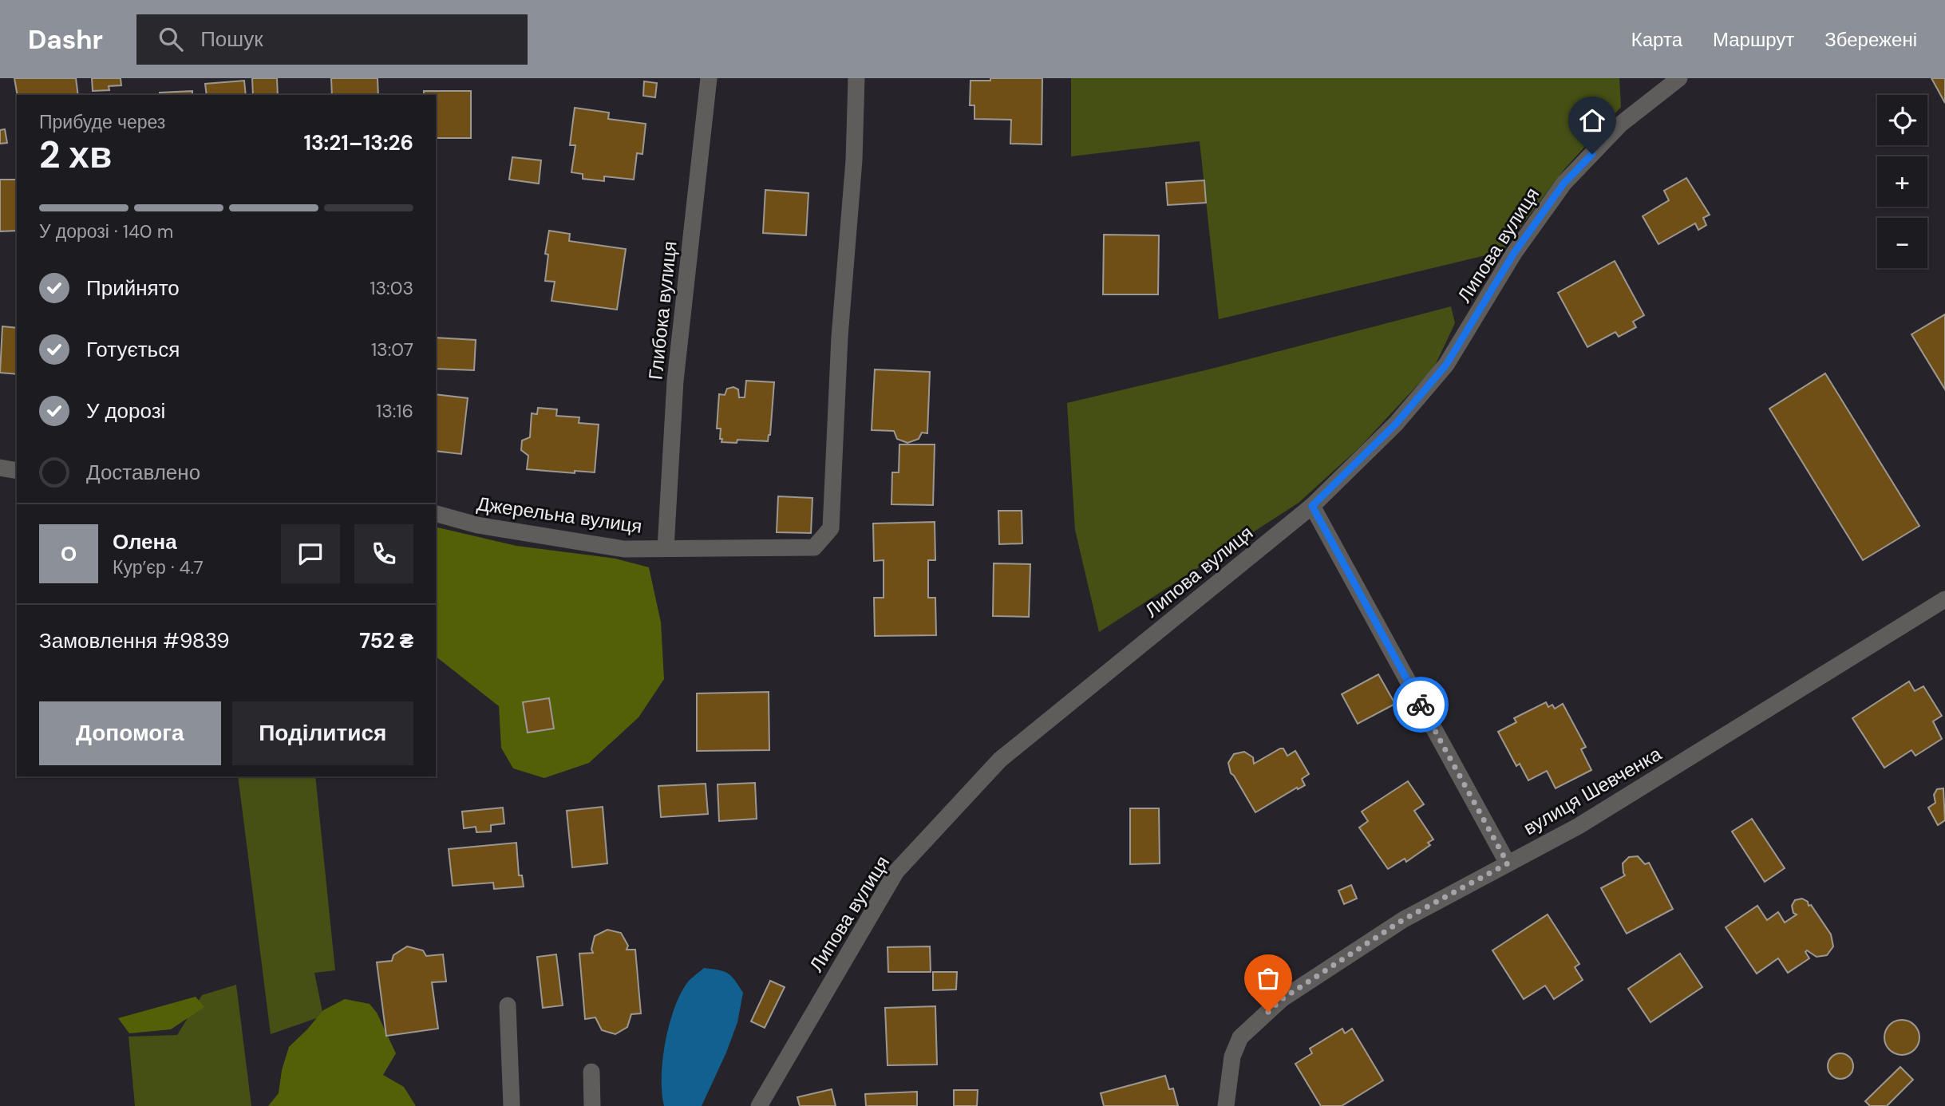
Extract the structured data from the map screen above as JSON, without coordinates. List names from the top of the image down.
{
  "streets": {
    "street": [
      "Липова вулиця",
      "Глибока вулиця",
      "Джерельна вулиця",
      "вулиця Шевченка"
    ]
  },
  "crossings": [
    ["Глибока вулиця", "Джерельна вулиця"]
  ],
  "page": {
    "header": "Dashr",
    "search": "Пошук",
    "nav": ["Карта", "Маршрут", "Збережені"],
    "map_buttons": ["+", "−"],
    "heading": ["2 хв", "Прибуде через", "13:21–13:26"],
    "panel": [
      "Олена",
      "Кур’єр · 4.7",
      "Замовлення #9839",
      "752 ₴"
    ],
    "bar": "У дорозі · 140 m",
    "list": [
      ["Прийнято", "13:03"],
      ["Готується", "13:07"],
      ["У дорозі", "13:16"],
      "Доставлено"
    ],
    "round": "О",
    "buttons": ["Допомога", "Поділитися"]
  }
}
